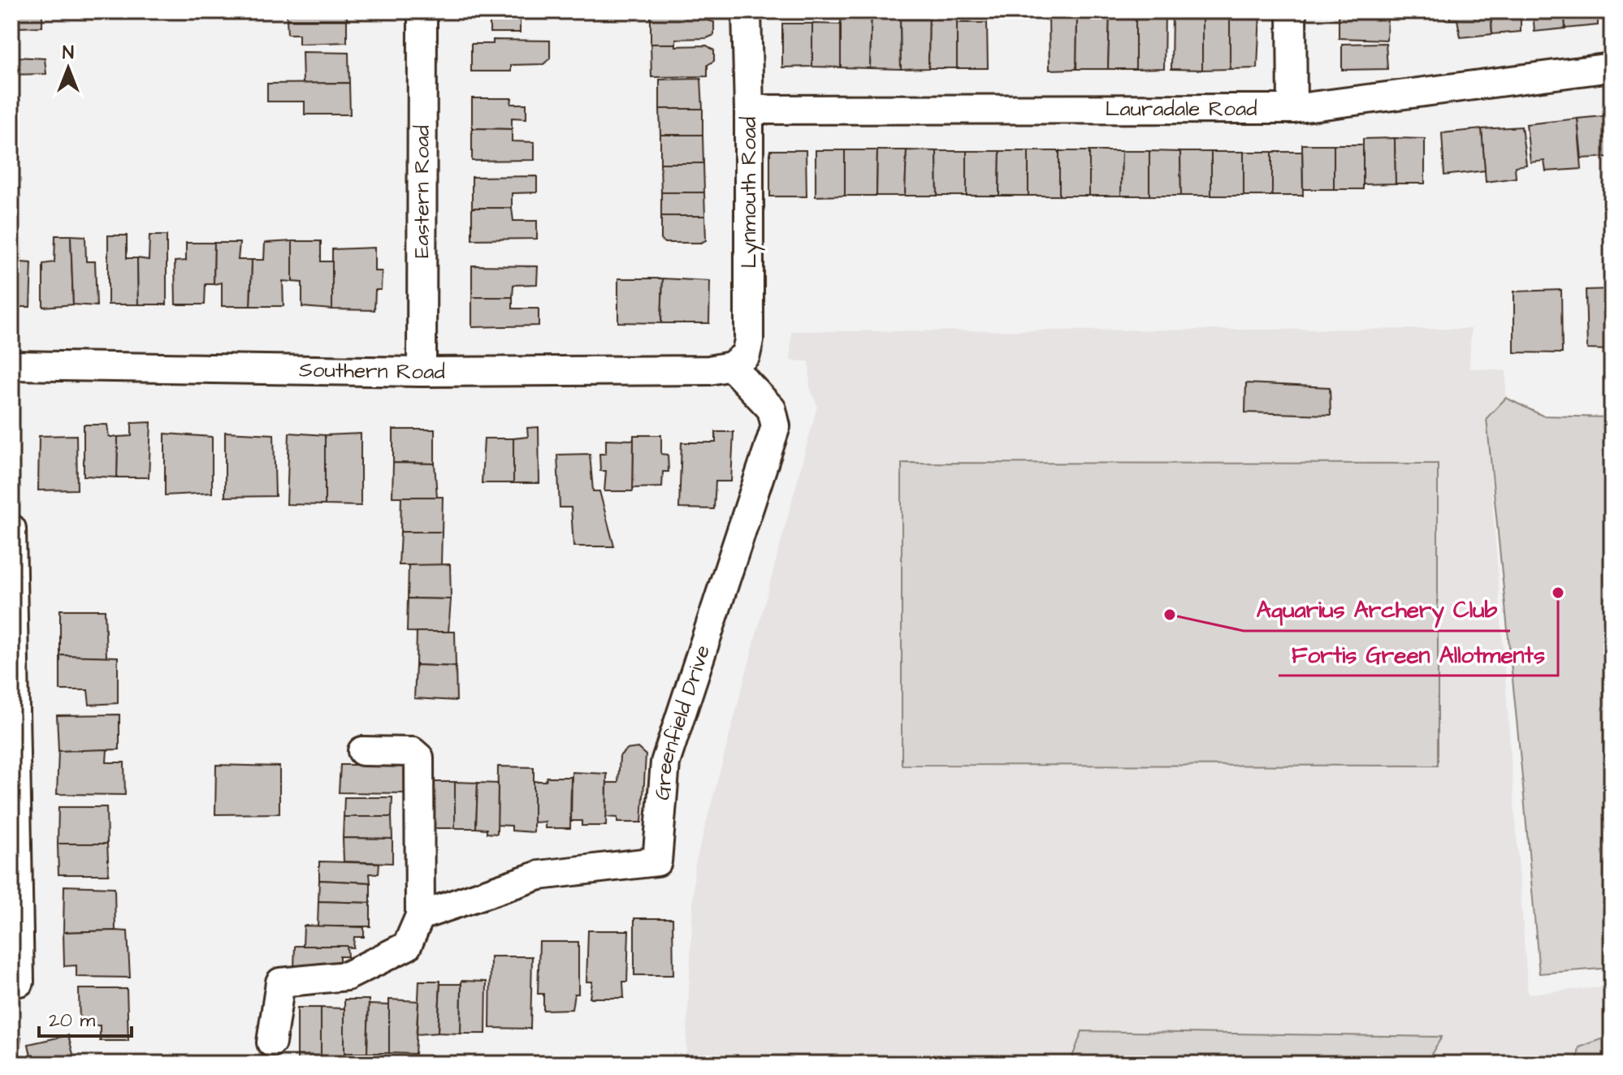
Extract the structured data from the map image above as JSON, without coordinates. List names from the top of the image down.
{
  "streets": {
    "street": [
      "Lauradale Road",
      "Eastern Road",
      "Lynmouth Road",
      "Southern Road",
      "Greenfield Drive"
    ]
  },
  "crossings": [
    ["Lauradale Road", "Lynmouth Road"],
    ["Eastern Road", "Southern Road"],
    ["Lynmouth Road", "Southern Road"],
    ["Lynmouth Road", "Greenfield Drive"],
    ["Southern Road", "Greenfield Drive"]
  ],
  "places": ["Fortis Green Allotments", "Aquarius Archery Club"],
  "scale_bar": "20 m",
  "north": "top"
}
